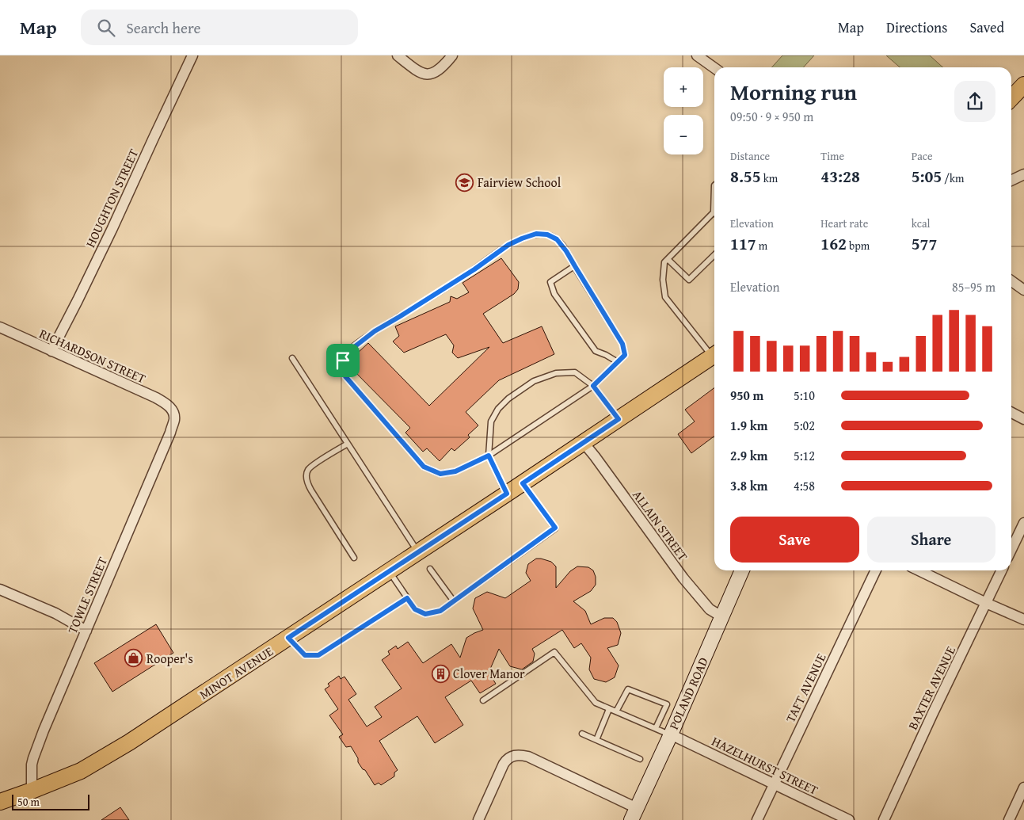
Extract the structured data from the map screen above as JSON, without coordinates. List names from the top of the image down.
{
  "streets": {
    "main road": ["MINOT AVENUE"],
    "street": [
      "HOUGHTON STREET",
      "RICHARDSON STREET",
      "ALLAIN STREET",
      "TOWLE STREET",
      "TAFT AVENUE",
      "BAXTER AVENUE",
      "POLAND ROAD",
      "HAZELHURST STREET"
    ]
  },
  "crossings": [
    ["HOUGHTON STREET", "RICHARDSON STREET"],
    ["RICHARDSON STREET", "TOWLE STREET"],
    ["ALLAIN STREET", "MINOT AVENUE"],
    ["ALLAIN STREET", "POLAND ROAD"],
    ["TOWLE STREET", "MINOT AVENUE"],
    ["TAFT AVENUE", "HAZELHURST STREET"],
    ["POLAND ROAD", "HAZELHURST STREET"]
  ],
  "places": {
    "school or university": ["Fairview School"],
    "shop": ["Rooper's"],
    "building": ["Clover Manor"]
  },
  "scale_bar": "50 m",
  "page": {
    "header": "Map",
    "search": "Search here",
    "nav": ["Map", "Directions", "Saved"],
    "map_buttons": ["+", "−"],
    "heading": ["Morning run", "09:50 · 9 × 950 m"],
    "stats": [
      ["Distance", "8.55 km"],
      ["Time", "43:28"],
      ["Pace", "5:05 /km"],
      ["Elevation", "117 m"],
      ["Heart rate", "162 bpm"],
      ["kcal", "577"]
    ],
    "chart": ["Elevation", "85–95 m"],
    "list": [
      {
        "name": "950 m",
        "note": "5:10"
      },
      {
        "name": "1.9 km",
        "note": "5:02"
      },
      {
        "name": "2.9 km",
        "note": "5:12"
      },
      {
        "name": "3.8 km",
        "note": "4:58"
      }
    ],
    "buttons": ["Save", "Share"],
    "scale": "50 m"
  }
}
